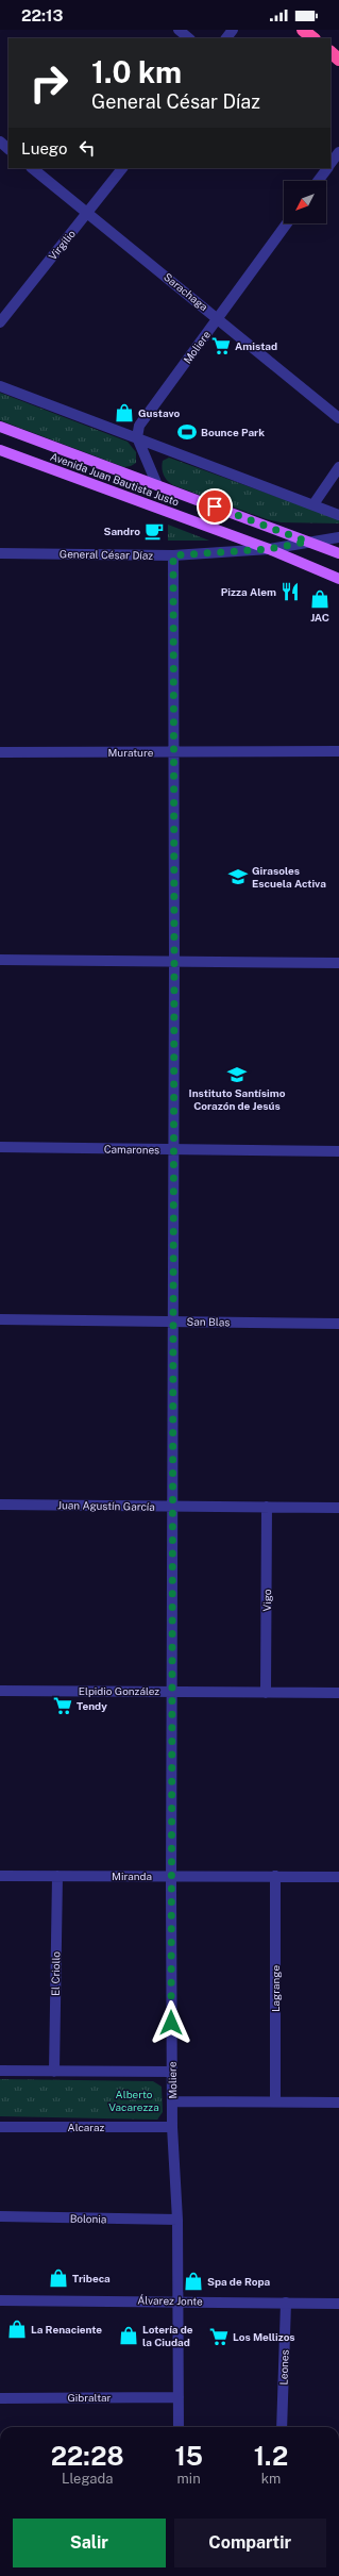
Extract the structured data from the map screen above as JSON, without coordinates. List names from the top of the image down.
{
  "streets": {
    "main road": ["Avenida Juan Bautista Justo"],
    "street": [
      "Virgilio",
      "Sarachaga",
      "Moliere",
      "General César Díaz",
      "Murature",
      "Camarones",
      "San Blas",
      "Juan Agustín García",
      "Vigo",
      "Elpidio González",
      "Miranda",
      "El Criollo",
      "Lagrange",
      "Alcaraz",
      "Bolonia",
      "Álvarez Jonte",
      "Leones",
      "Gibraltar"
    ]
  },
  "crossings": [
    ["Virgilio", "Sarachaga"],
    ["Sarachaga", "Moliere"],
    ["Moliere", "General César Díaz"],
    ["Moliere", "Murature"],
    ["Moliere", "Camarones"],
    ["Moliere", "San Blas"],
    ["Moliere", "Juan Agustín García"],
    ["Moliere", "Elpidio González"],
    ["Moliere", "Miranda"],
    ["Moliere", "Alcaraz"],
    ["Moliere", "Bolonia"],
    ["Moliere", "Álvarez Jonte"],
    ["Moliere", "Gibraltar"],
    ["Avenida Juan Bautista Justo", "General César Díaz"],
    ["Juan Agustín García", "Vigo"],
    ["Vigo", "Elpidio González"],
    ["Miranda", "El Criollo"],
    ["Miranda", "Lagrange"],
    ["Álvarez Jonte", "Leones"]
  ],
  "parks": ["Alberto Vacarezza"],
  "places": {
    "supermarket": ["Amistad", "Tendy", "Los Mellizos"],
    "shop": [
      "Gustavo",
      "JAC",
      "Tribeca",
      "Spa de Ropa",
      "La Renaciente",
      "Lotería de la Ciudad"
    ],
    "sports": ["Bounce Park"],
    "cafe": ["Sandro"],
    "restaurant": ["Pizza Alem"],
    "school or university": ["Girasoles Escuela Activa", "Instituto Santísimo Corazón de Jesús"]
  },
  "north": "bottom left",
  "page": {
    "status": "22:13",
    "turn": ["1.0 km", "General César Díaz"],
    "then": "Luego",
    "eta": [
      "22:28",
      "Llegada",
      "15",
      "min",
      "1.2",
      "km"
    ],
    "buttons": ["Salir", "Compartir"]
  }
}
